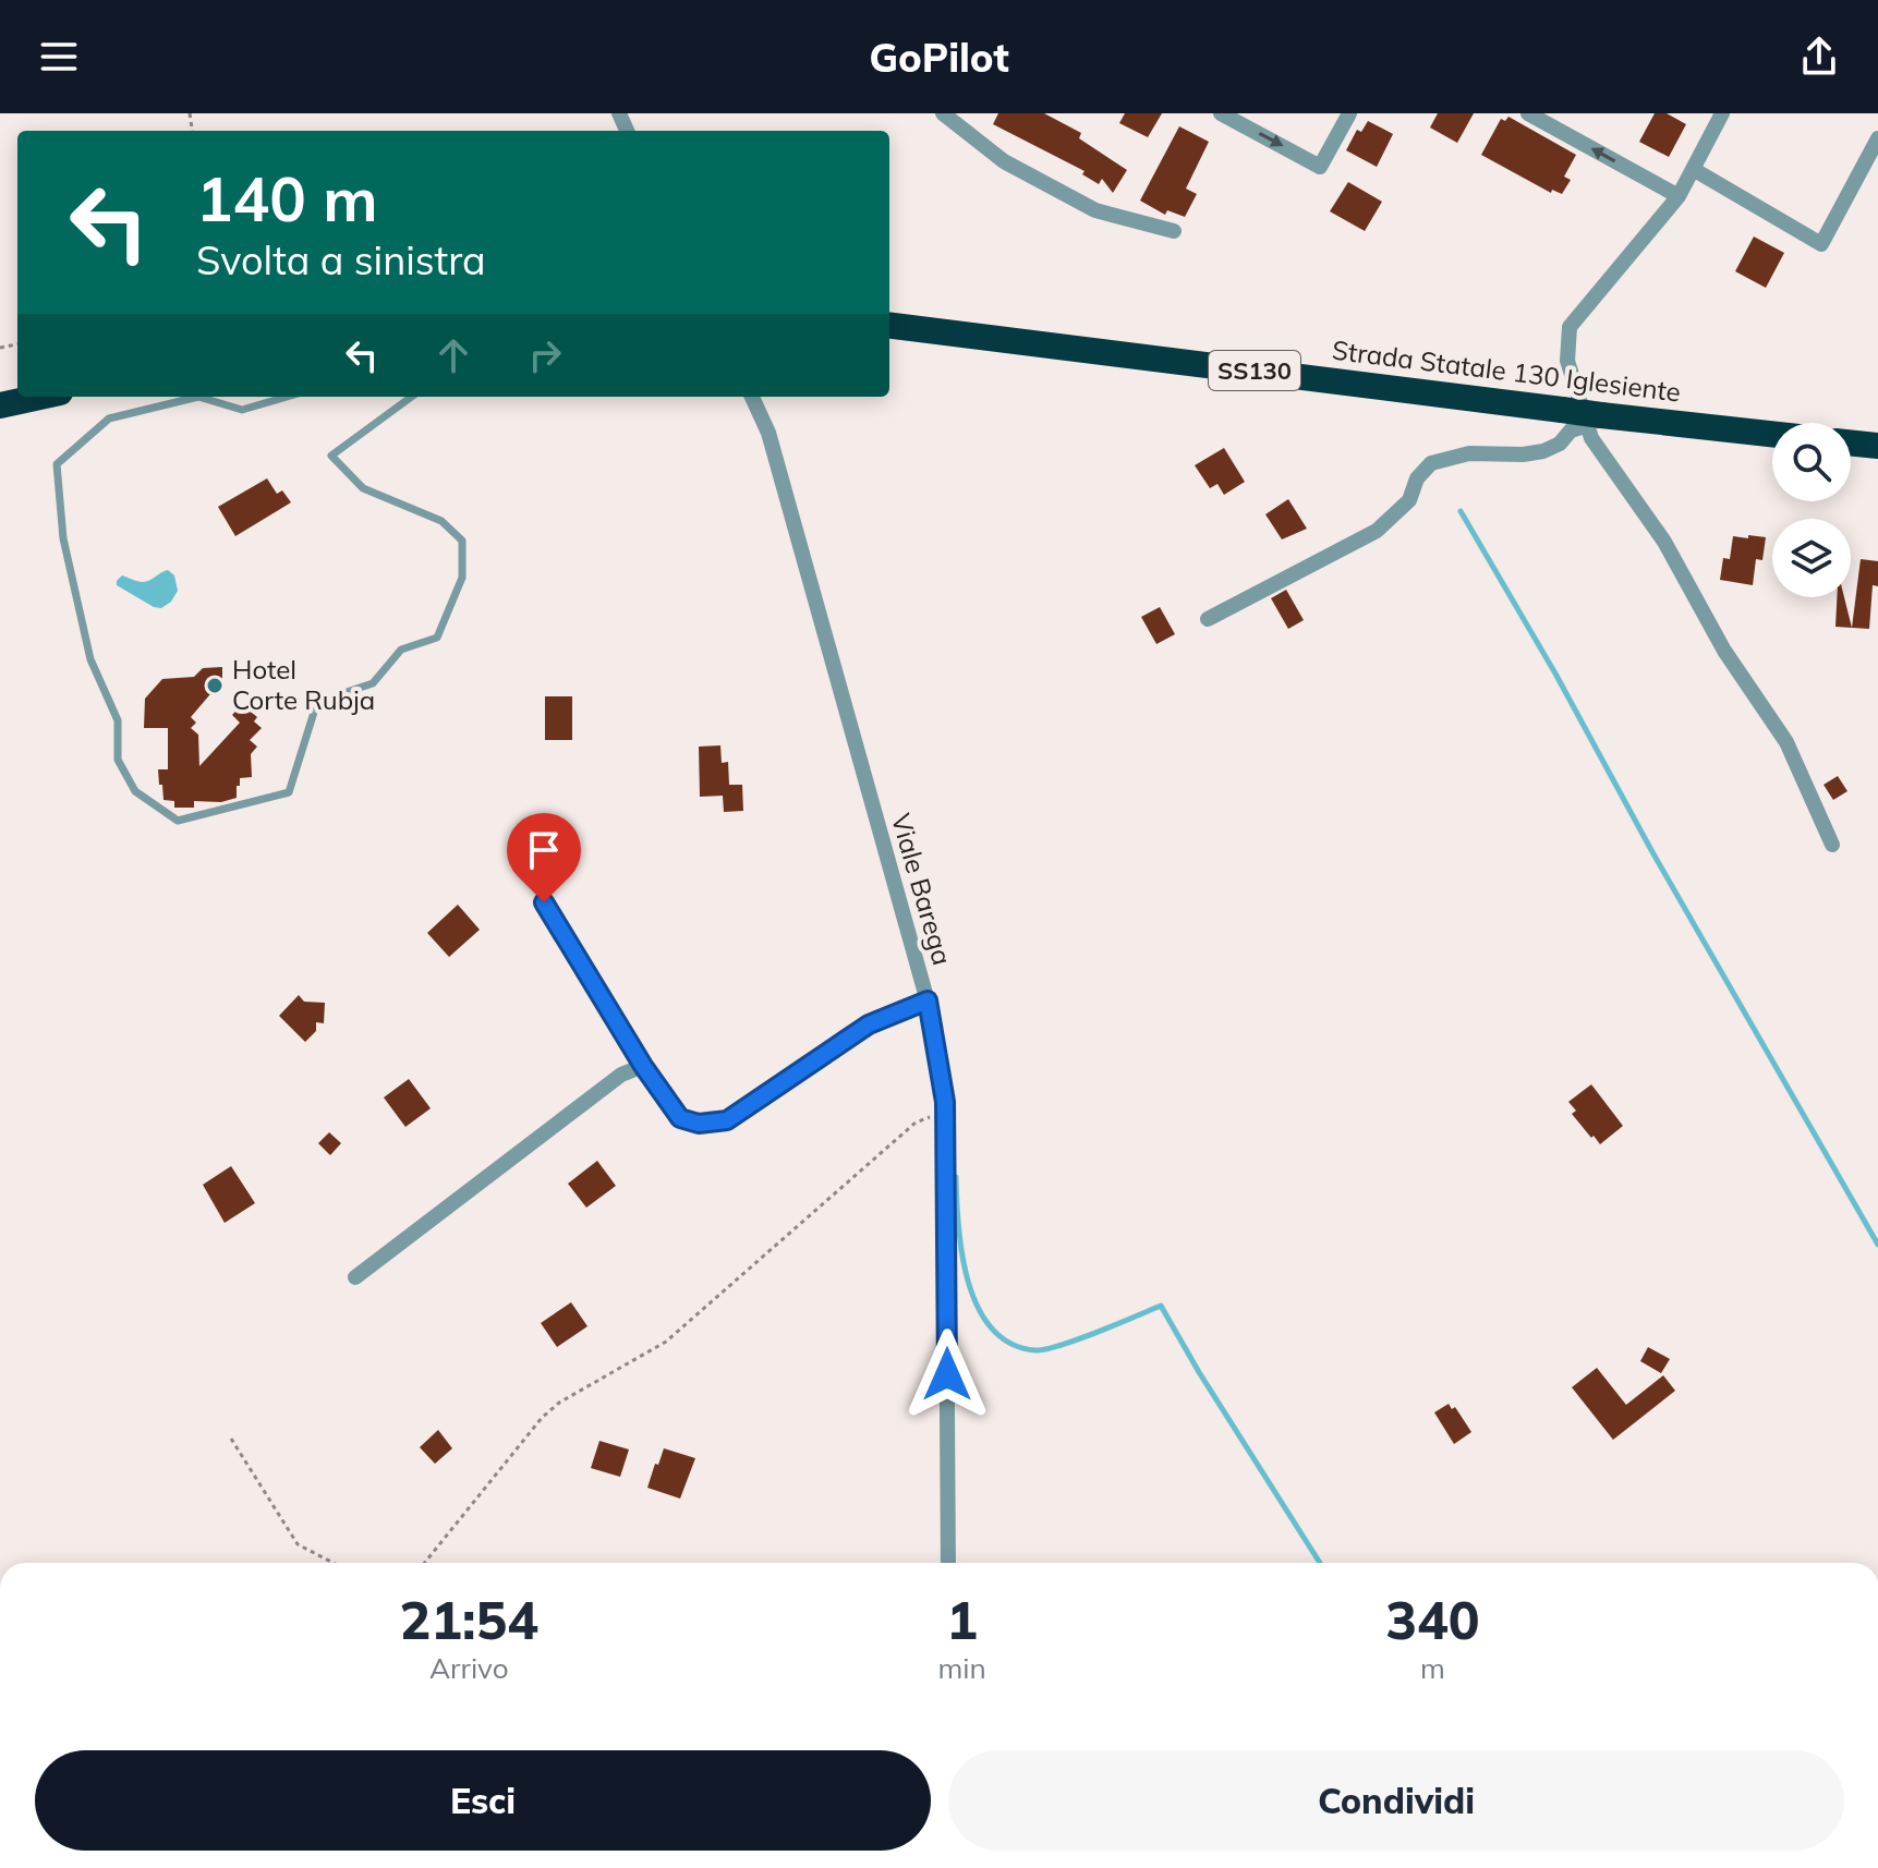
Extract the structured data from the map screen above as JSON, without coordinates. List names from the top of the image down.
{
  "streets": {
    "highway": ["SS130", "Strada Statale 130 Iglesiente"],
    "street": ["Viale Barega"]
  },
  "places": ["Hotel Corte Rubja"],
  "page": {
    "header": "GoPilot",
    "turn": ["140 m", "Svolta a sinistra"],
    "eta": [
      "21:54",
      "Arrivo",
      "1",
      "min",
      "340",
      "m"
    ],
    "buttons": ["Esci", "Condividi"]
  }
}
